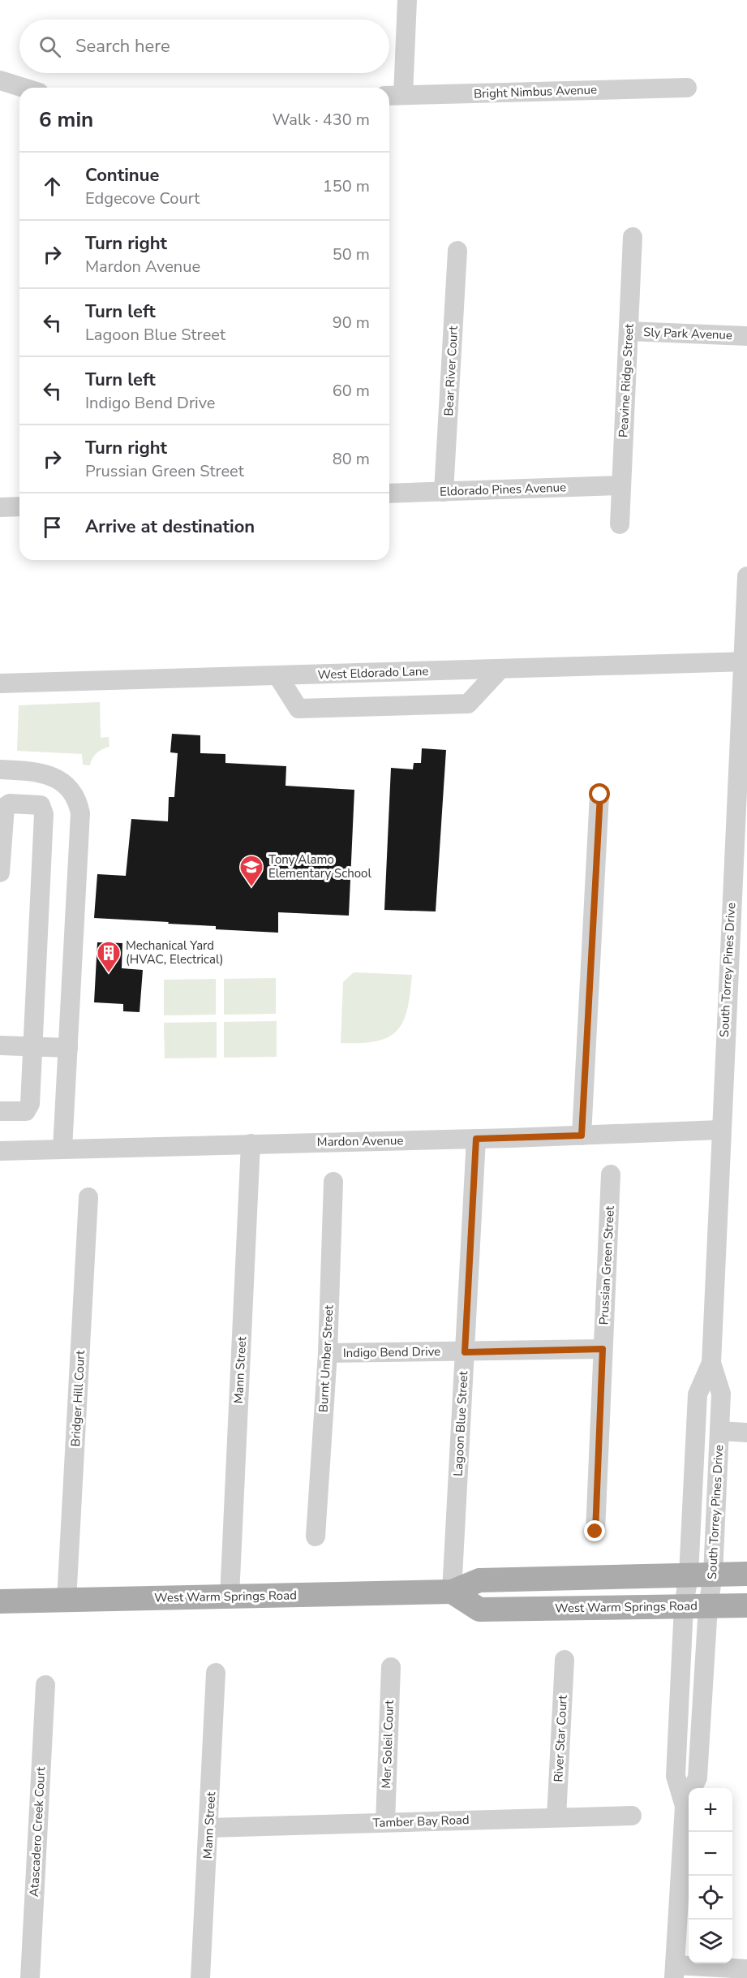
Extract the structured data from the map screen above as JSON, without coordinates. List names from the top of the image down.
{
  "streets": {
    "main road": ["West Warm Springs Road"],
    "street": [
      "Bright Nimbus Avenue",
      "Sly Park Avenue",
      "Bear River Court",
      "Peavine Ridge Street",
      "Eldorado Pines Avenue",
      "West Eldorado Lane",
      "South Torrey Pines Drive",
      "Mardon Avenue",
      "Prussian Green Street",
      "Indigo Bend Drive",
      "Burnt Umber Street",
      "Mann Street",
      "Bridger Hill Court",
      "Lagoon Blue Street",
      "River Star Court",
      "Mer Soleil Court",
      "Tamber Bay Road",
      "Atascadero Creek Court"
    ]
  },
  "crossings": [
    ["Sly Park Avenue", "Peavine Ridge Street"],
    ["Bear River Court", "Eldorado Pines Avenue"],
    ["Peavine Ridge Street", "Eldorado Pines Avenue"],
    ["West Eldorado Lane", "South Torrey Pines Drive"],
    ["South Torrey Pines Drive", "Mardon Avenue"],
    ["South Torrey Pines Drive", "West Warm Springs Road"],
    ["Mardon Avenue", "Mann Street"],
    ["Mardon Avenue", "Lagoon Blue Street"],
    ["Prussian Green Street", "Indigo Bend Drive"],
    ["Indigo Bend Drive", "Burnt Umber Street"],
    ["Indigo Bend Drive", "Lagoon Blue Street"],
    ["Mann Street", "West Warm Springs Road"],
    ["Mann Street", "Tamber Bay Road"],
    ["Bridger Hill Court", "West Warm Springs Road"],
    ["Lagoon Blue Street", "West Warm Springs Road"],
    ["River Star Court", "Tamber Bay Road"],
    ["Mer Soleil Court", "Tamber Bay Road"]
  ],
  "places": {
    "school or university": ["Tony Alamo Elementary School"],
    "building": ["Mechanical Yard (HVAC, Electrical)"]
  },
  "page": {
    "search": "Search here",
    "heading": ["6 min", "Walk · 430 m"],
    "list": [
      ["Continue", "Edgecove Court", "150 m"],
      ["Turn right", "Mardon Avenue", "50 m"],
      ["Turn left", "Lagoon Blue Street", "90 m"],
      ["Turn left", "Indigo Bend Drive", "60 m"],
      ["Turn right", "Prussian Green Street", "80 m"],
      "Arrive at destination"
    ],
    "map_buttons": ["+", "−"]
  }
}
